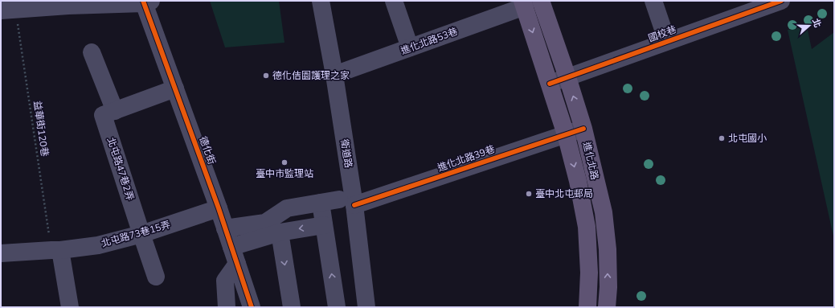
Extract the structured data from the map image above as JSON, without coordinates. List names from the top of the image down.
{
  "streets": {
    "main road": ["進化北路"],
    "street": [
      "國校巷",
      "進化北路53巷",
      "德化街",
      "衛道路",
      "進化北路39巷",
      "北屯路47巷2弄",
      "北屯路73巷15弄"
    ],
    "path": ["益華街120巷"]
  },
  "crossings": [
    ["國校巷", "進化北路"],
    ["進化北路53巷", "衛道路"],
    ["進化北路53巷", "進化北路"],
    ["益華街120巷", "北屯路73巷15弄"],
    ["德化街", "進化北路39巷"],
    ["德化街", "北屯路47巷2弄"],
    ["德化街", "北屯路73巷15弄"],
    ["衛道路", "進化北路39巷"],
    ["進化北路39巷", "進化北路"],
    ["北屯路47巷2弄", "北屯路73巷15弄"]
  ],
  "places": [
    "德化佶園護理之家",
    "北屯國小",
    "臺中市監理站",
    "臺中北屯郵局"
  ],
  "north": "right"
}
